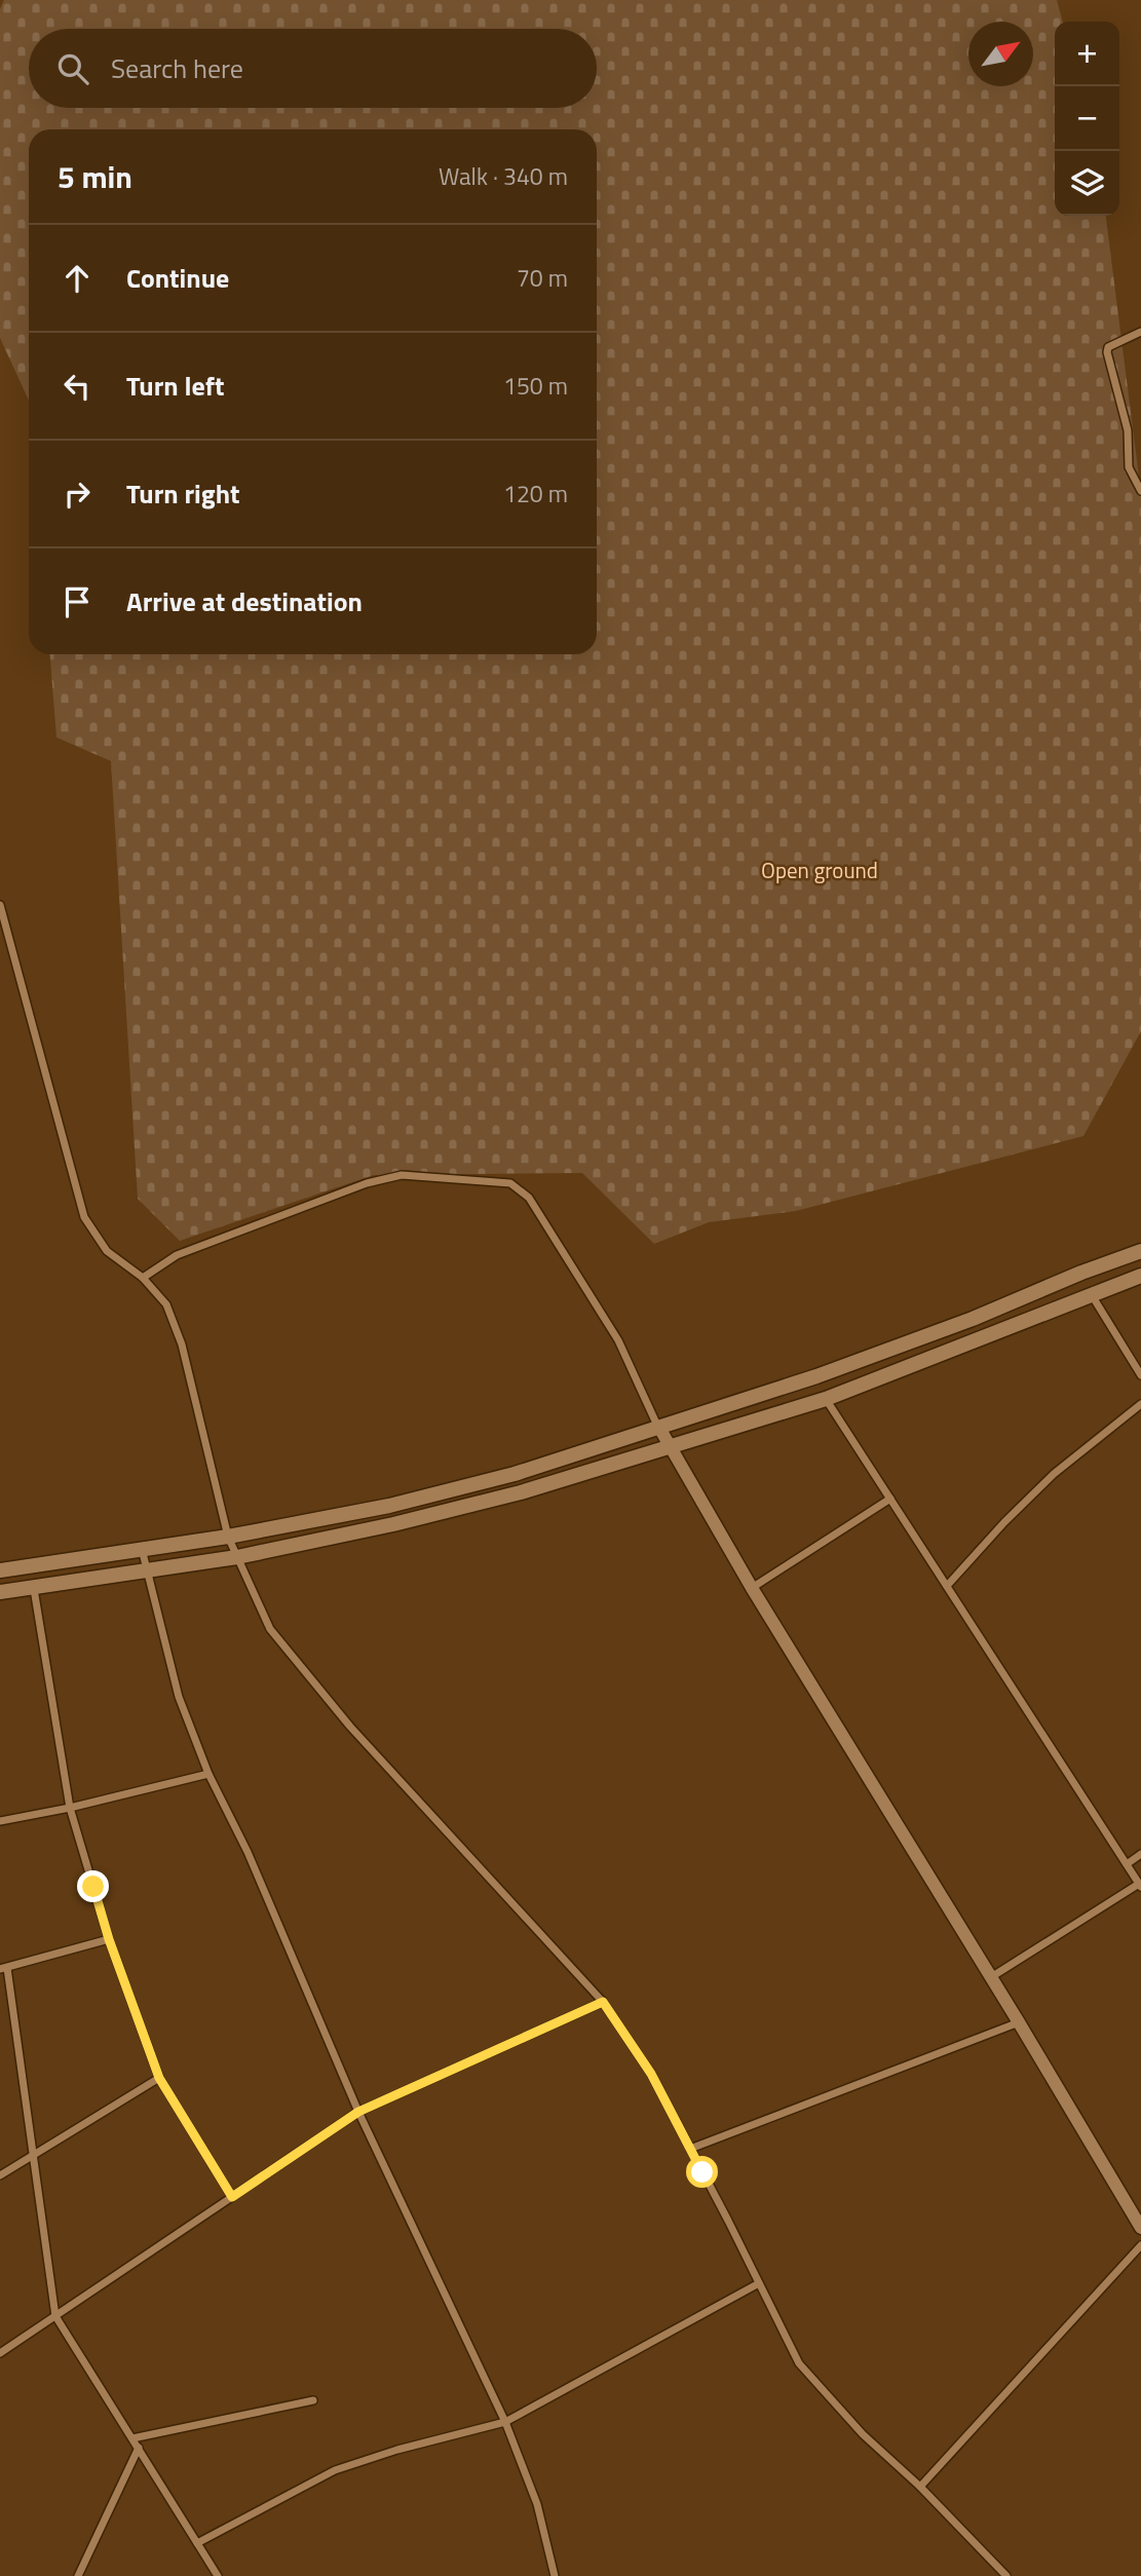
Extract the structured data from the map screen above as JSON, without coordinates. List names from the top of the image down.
{
  "parks": ["Open ground"],
  "north": "top right",
  "page": {
    "map_buttons": ["+", "−"],
    "search": "Search here",
    "heading": ["5 min", "Walk · 340 m"],
    "list": [
      ["Continue", "70 m"],
      ["Turn left", "150 m"],
      ["Turn right", "120 m"],
      "Arrive at destination"
    ]
  }
}
